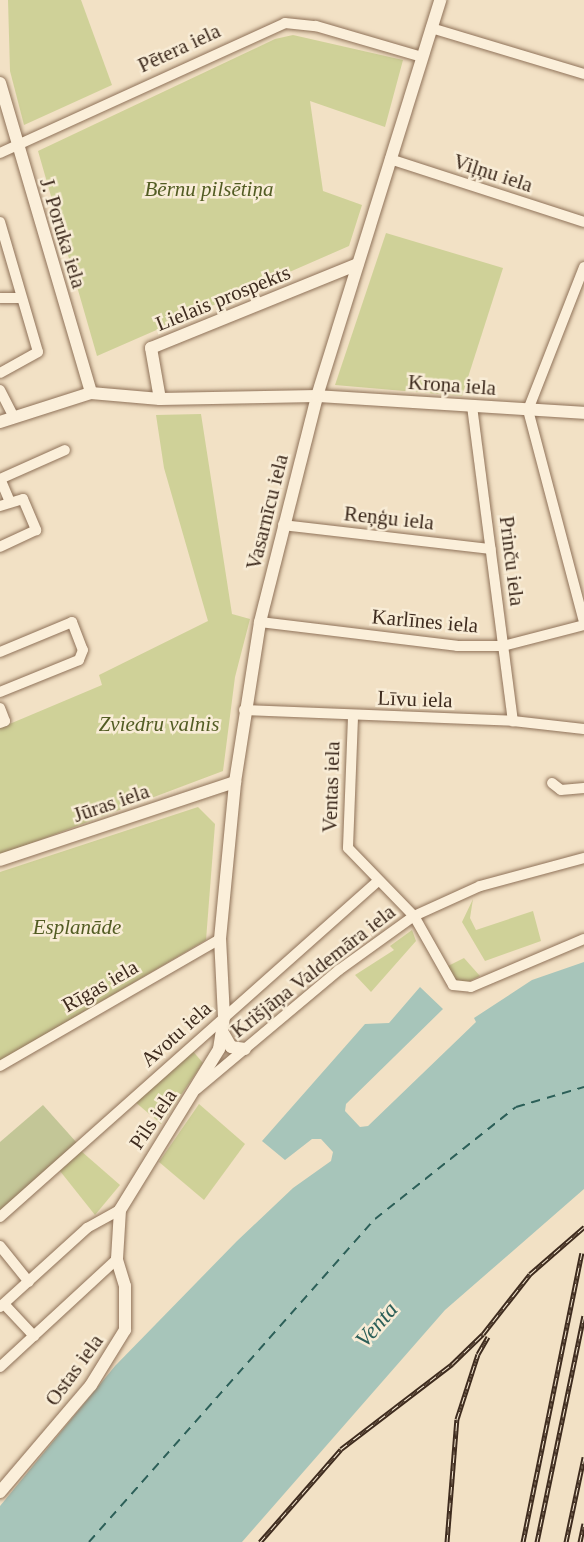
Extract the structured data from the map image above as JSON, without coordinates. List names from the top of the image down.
{
  "streets": {
    "street": [
      "Pētera iela",
      "Viļņu iela",
      "J. Poruka iela",
      "Lielais prospekts",
      "Kroņa iela",
      "Vasarnīcu iela",
      "Reņģu iela",
      "Prinču iela",
      "Karlīnes iela",
      "Līvu iela",
      "Ventas iela",
      "Jūras iela",
      "Krišjāņa Valdemāra iela",
      "Rīgas iela",
      "Avotu iela",
      "Pils iela",
      "Ostas iela"
    ]
  },
  "crossings": [
    ["Pētera iela", "J. Poruka iela"],
    ["Pētera iela", "Vasarnīcu iela"],
    ["Viļņu iela", "Vasarnīcu iela"],
    ["Lielais prospekts", "Vasarnīcu iela"],
    ["Kroņa iela", "Vasarnīcu iela"],
    ["Kroņa iela", "Prinču iela"],
    ["Vasarnīcu iela", "Reņģu iela"],
    ["Vasarnīcu iela", "Karlīnes iela"],
    ["Vasarnīcu iela", "Līvu iela"],
    ["Vasarnīcu iela", "Jūras iela"],
    ["Vasarnīcu iela", "Rīgas iela"],
    ["Vasarnīcu iela", "Avotu iela"],
    ["Vasarnīcu iela", "Pils iela"],
    ["Reņģu iela", "Prinču iela"],
    ["Prinču iela", "Karlīnes iela"],
    ["Prinču iela", "Līvu iela"],
    ["Līvu iela", "Ventas iela"],
    ["Ventas iela", "Krišjāņa Valdemāra iela"],
    ["Ventas iela", "Avotu iela"],
    ["Krišjāņa Valdemāra iela", "Pils iela"],
    ["Pils iela", "Ostas iela"]
  ],
  "water": ["Venta"],
  "parks": ["Bērnu pilsētiņa", "Zviedru valnis", "Esplanāde"]
}
